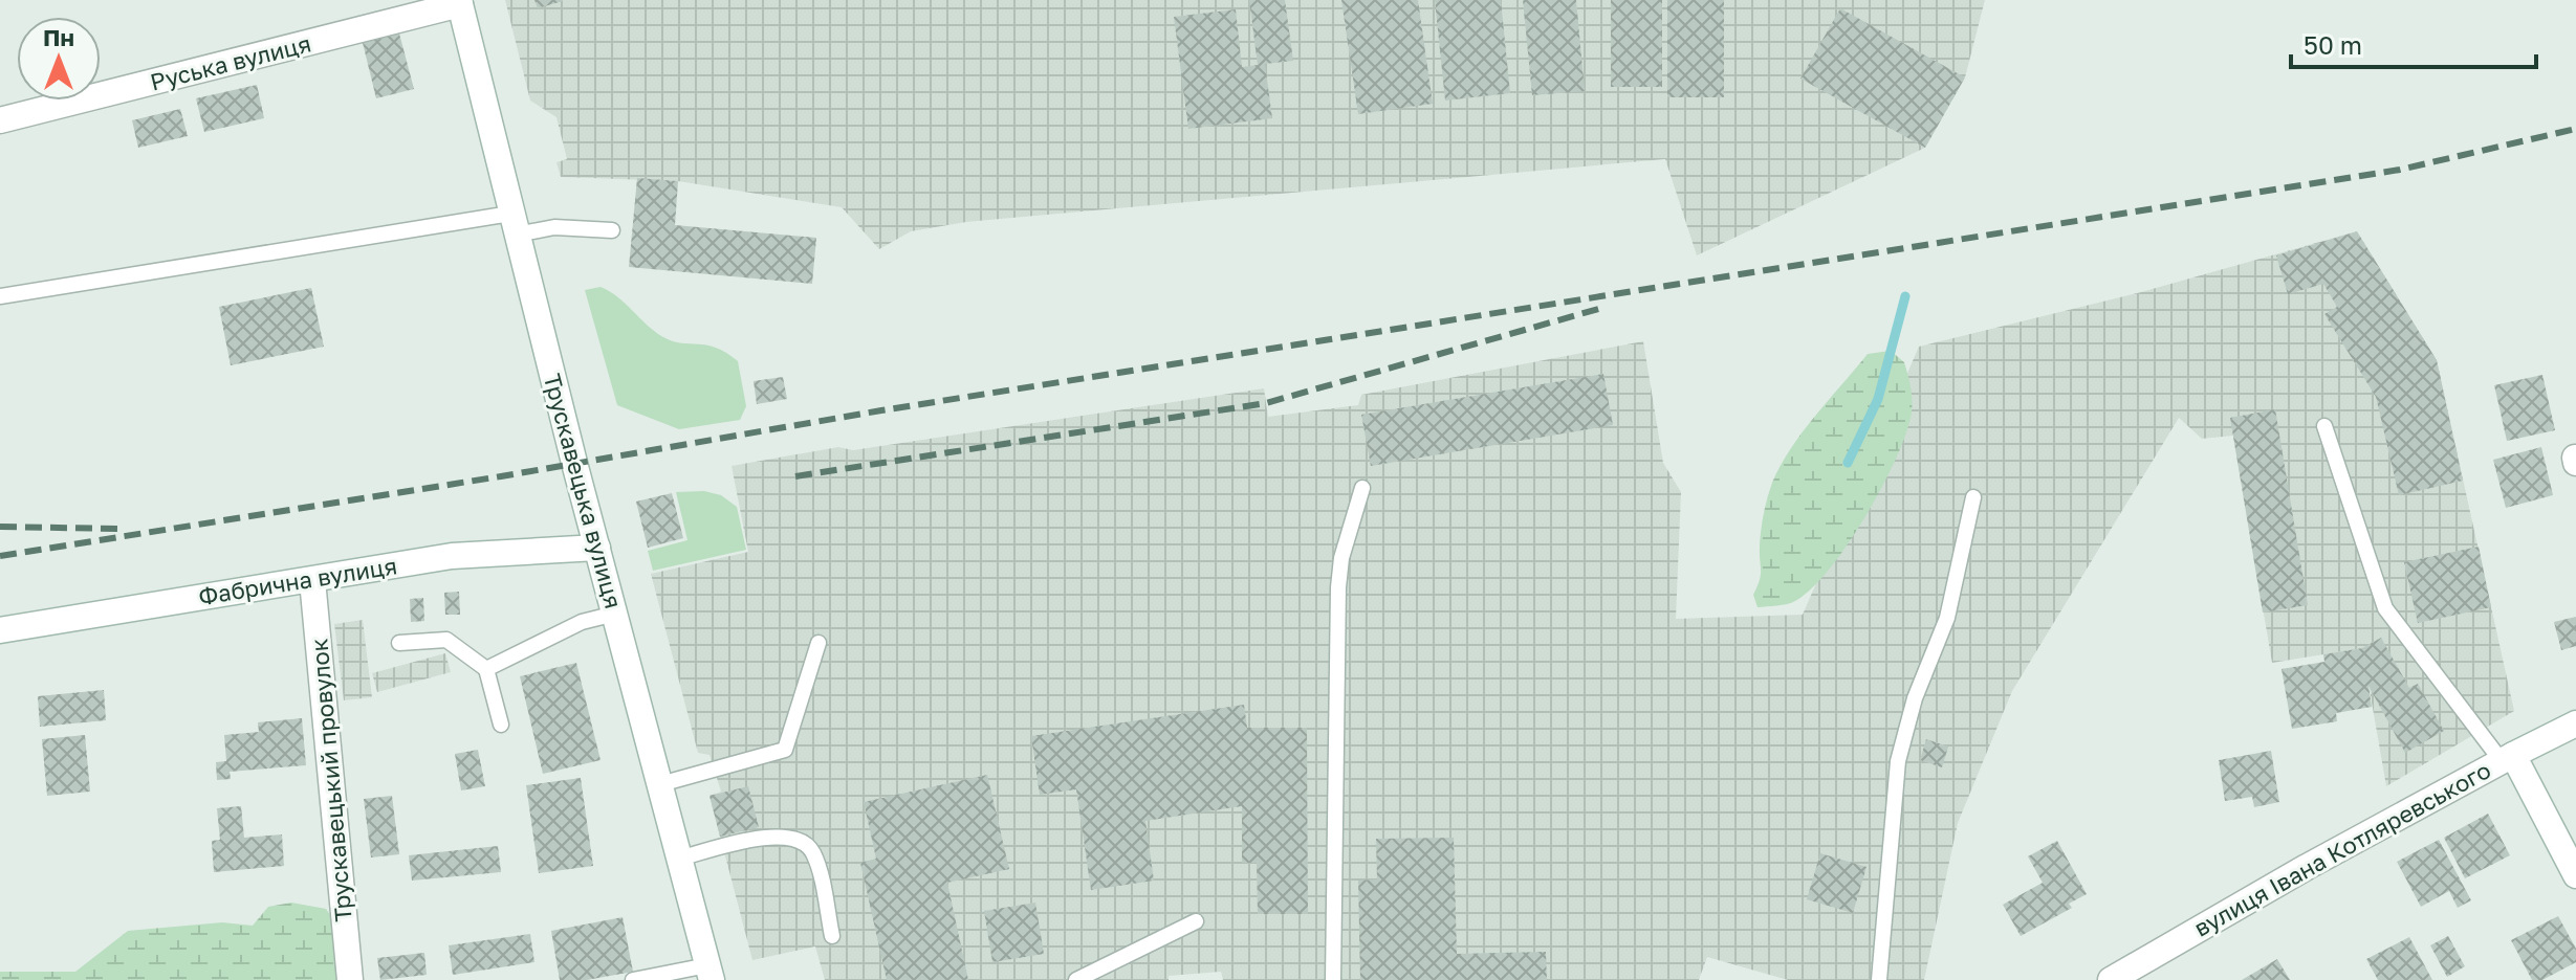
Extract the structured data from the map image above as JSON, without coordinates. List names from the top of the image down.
{
  "streets": {
    "street": [
      "Руська вулиця",
      "Трускавецька вулиця",
      "Фабрична вулиця",
      "Трускавецький провулок",
      "вулиця Івана Котляревського"
    ]
  },
  "crossings": [
    ["Руська вулиця", "Трускавецька вулиця"],
    ["Трускавецька вулиця", "Фабрична вулиця"],
    ["Фабрична вулиця", "Трускавецький провулок"]
  ],
  "scale_bar": "50 m",
  "north": "top"
}
